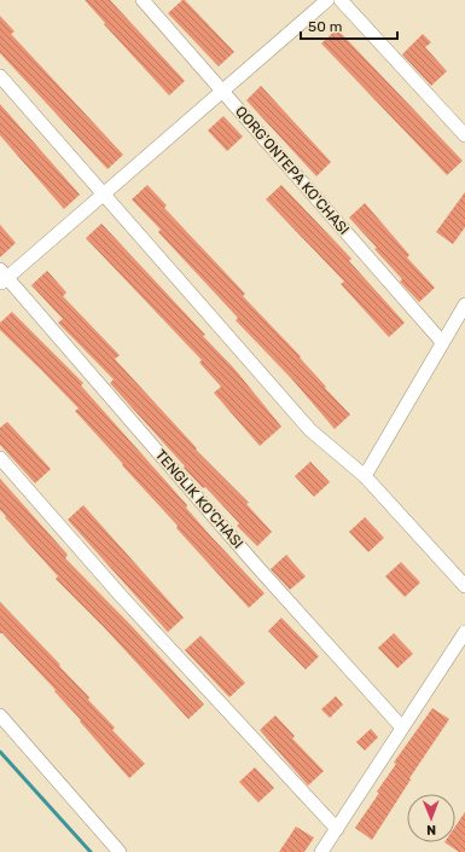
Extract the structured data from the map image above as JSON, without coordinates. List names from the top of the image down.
{
  "streets": {
    "street": ["QORG'ONTEPA KO'CHASI", "TENGLIK KO'CHASI"]
  },
  "scale_bar": "50 m",
  "north": "bottom"
}
